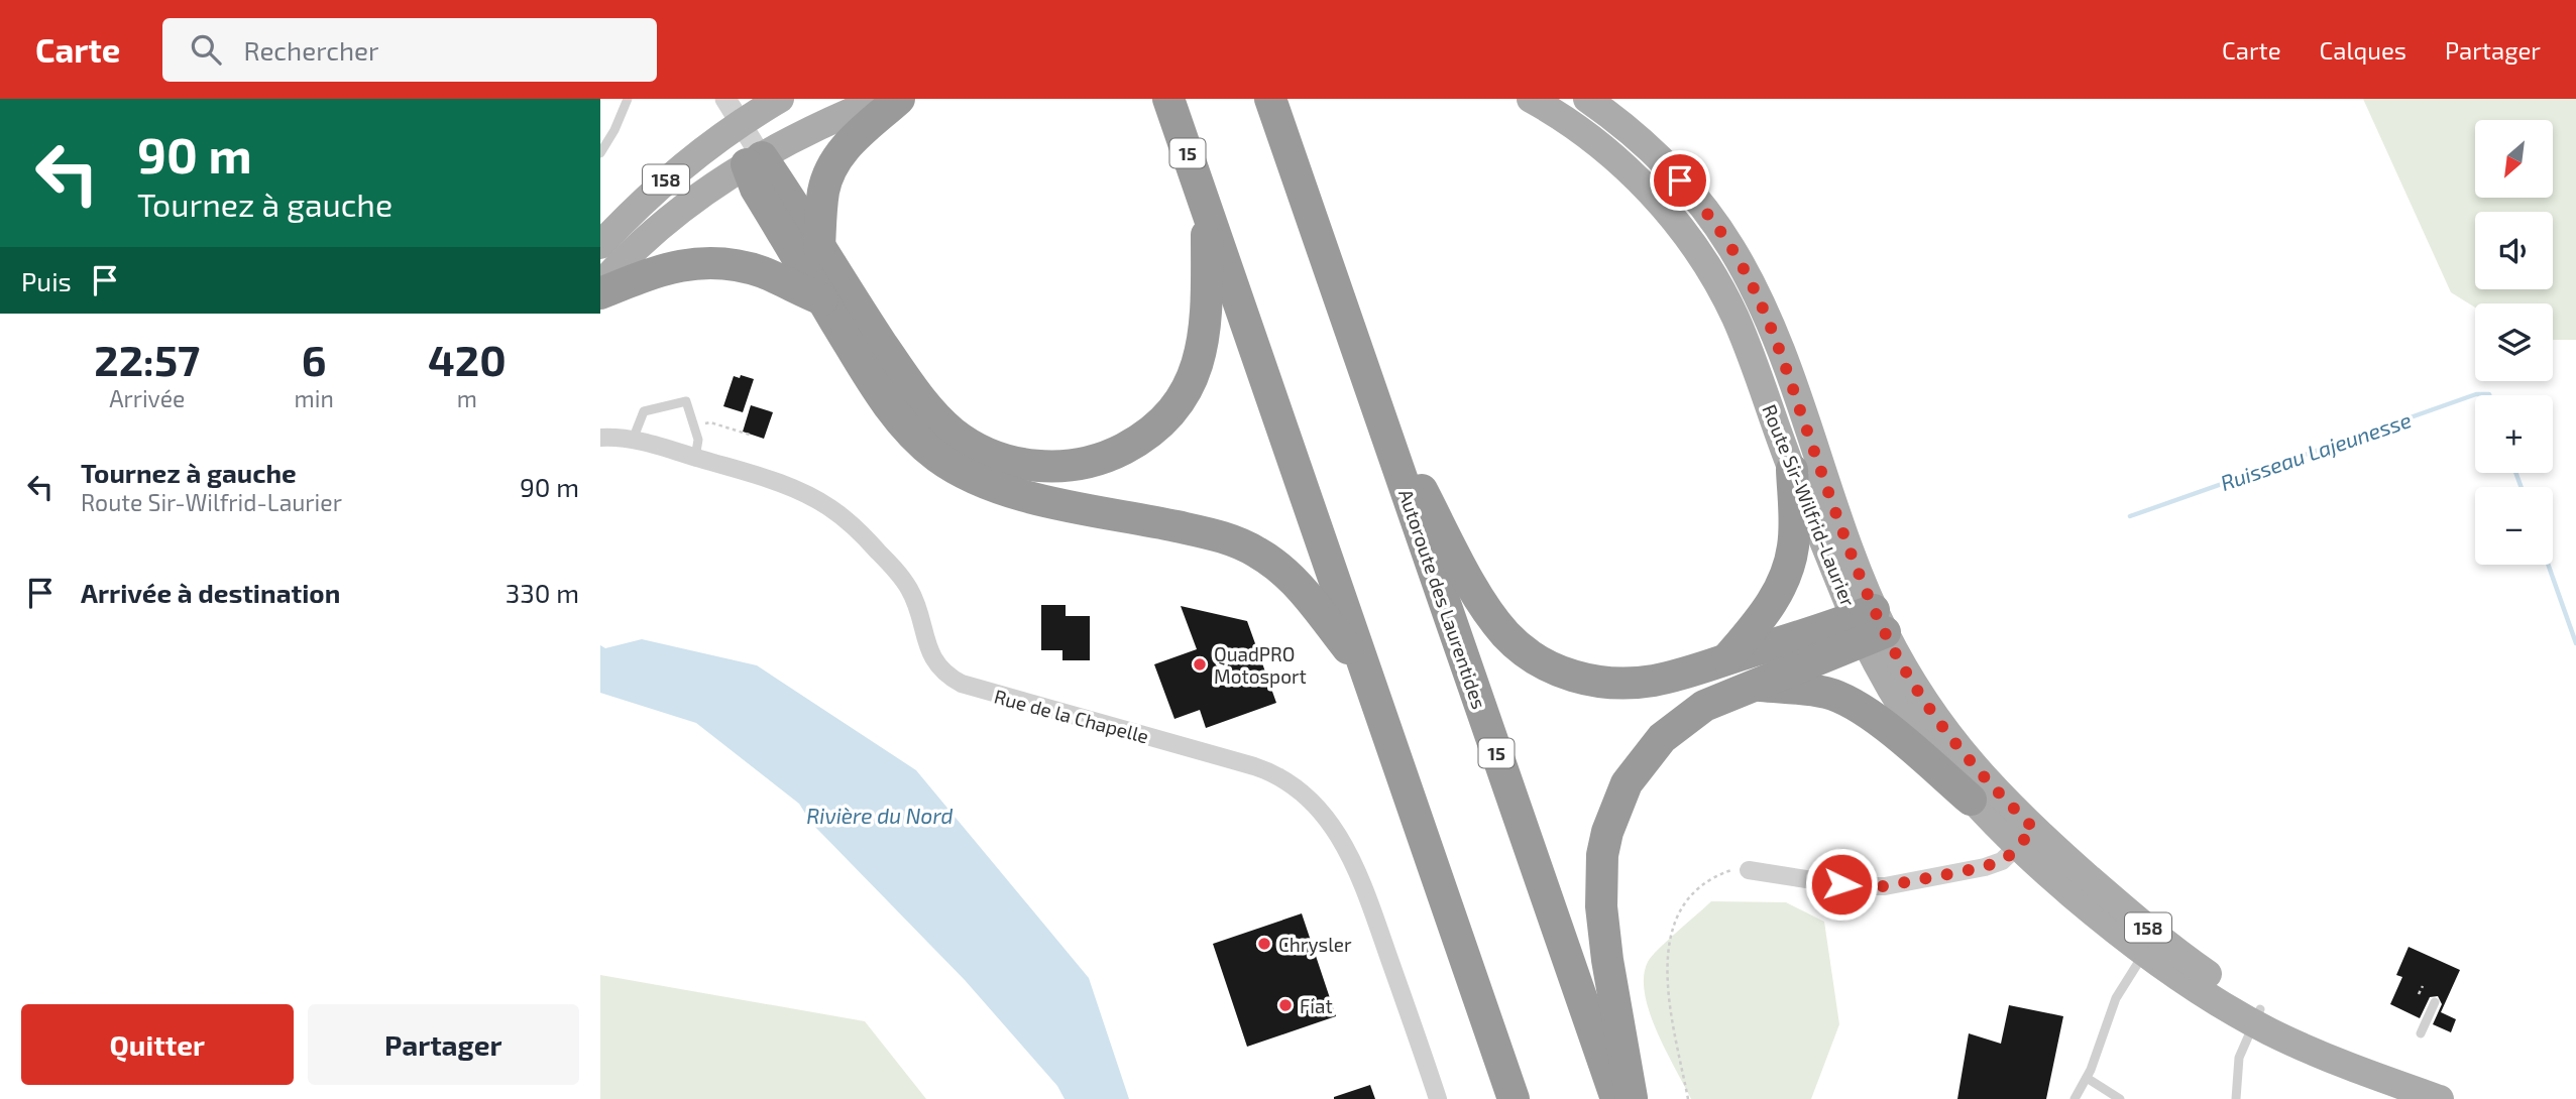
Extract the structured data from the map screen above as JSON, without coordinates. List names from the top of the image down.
{
  "streets": {
    "highway": ["15", "Autoroute des Laurentides"],
    "main road": ["158", "Route Sir-Wilfrid-Laurier"],
    "street": ["Rue de la Chapelle"]
  },
  "water": ["Ruisseau Lajeunesse", "Rivière du Nord"],
  "places": ["QuadPRO Motosport", "Chrysler", "Fiat"],
  "north": "bottom left",
  "page": {
    "header": "Carte",
    "search": "Rechercher",
    "nav": ["Carte", "Calques", "Partager"],
    "turn": ["90 m", "Tournez à gauche"],
    "map_buttons": ["+", "−"],
    "then": "Puis",
    "eta": [
      "22:57",
      "Arrivée",
      "6",
      "min",
      "420",
      "m"
    ],
    "list": [
      {
        "name": "Tournez à gauche",
        "note": "Route Sir-Wilfrid-Laurier",
        "value": "90 m"
      },
      {
        "name": "Arrivée à destination",
        "value": "330 m"
      }
    ],
    "buttons": ["Quitter", "Partager"]
  }
}
